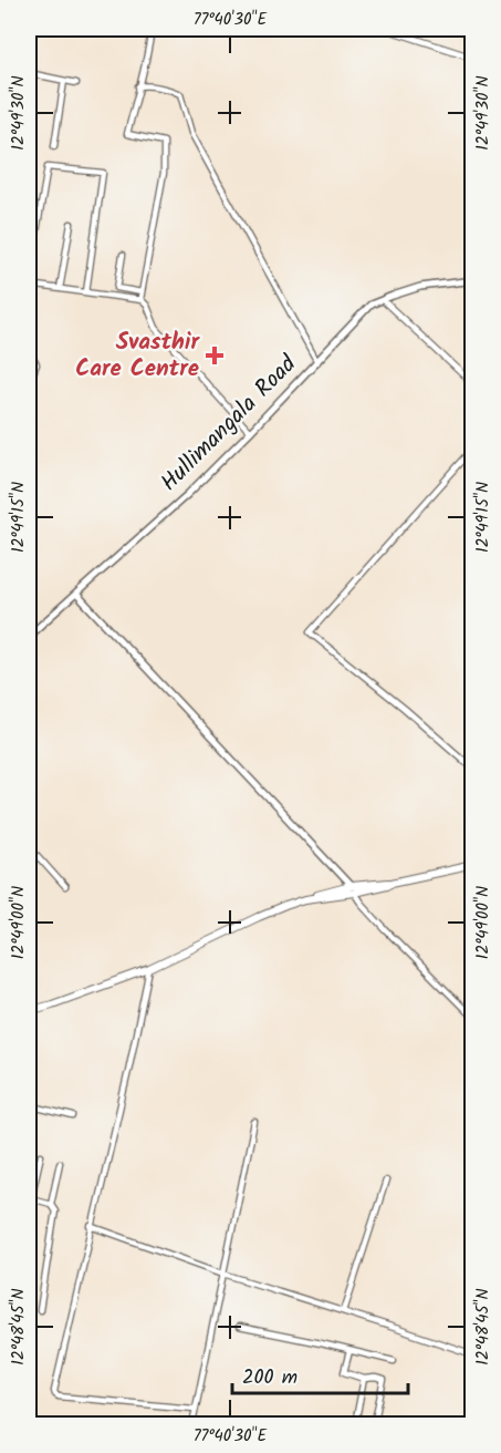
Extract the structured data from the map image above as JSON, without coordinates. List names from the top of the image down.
{
  "streets": {
    "street": ["Hullimangala Road"]
  },
  "places": {
    "health": ["Svasthir Care Centre"]
  },
  "scale_bar": "200 m",
  "coordinates": [
    "77°40'30\"E",
    "12°49'30\"N",
    "12°49'15\"N",
    "12°49'00\"N",
    "12°48'45\"N"
  ]
}
